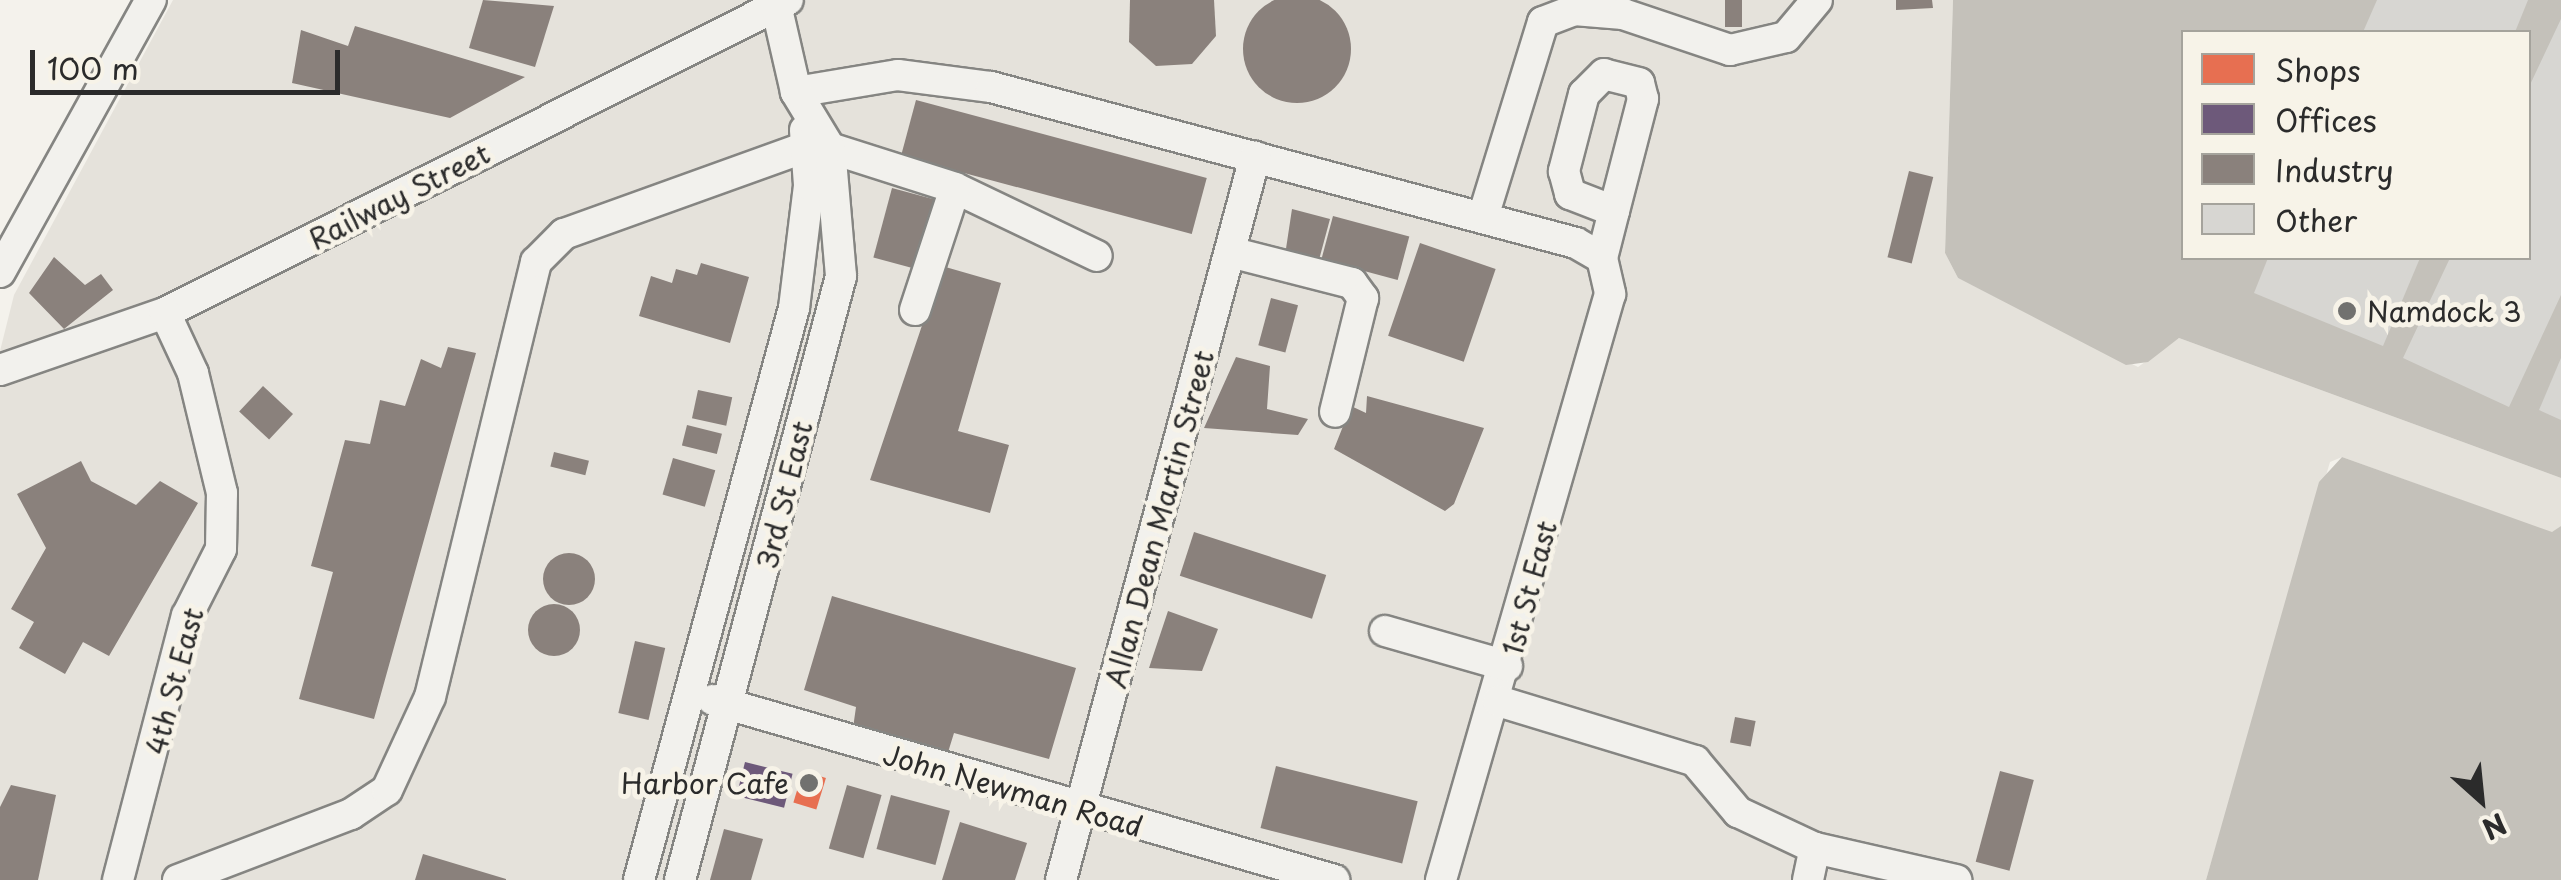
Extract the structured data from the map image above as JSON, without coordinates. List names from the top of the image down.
{
  "streets": {
    "street": [
      "Railway Street",
      "3rd St East",
      "Allan Dean Martin Street",
      "1st St East",
      "4th St East",
      "John Newman Road"
    ]
  },
  "crossings": [
    ["Railway Street", "3rd St East"],
    ["Railway Street", "4th St East"],
    ["3rd St East", "John Newman Road"],
    ["Allan Dean Martin Street", "John Newman Road"]
  ],
  "places": ["Namdock 3", "Harbor Cafe"],
  "legend": [
    "Shops",
    "Offices",
    "Industry",
    "Other"
  ],
  "scale_bar": "100 m",
  "north": "bottom right"
}
